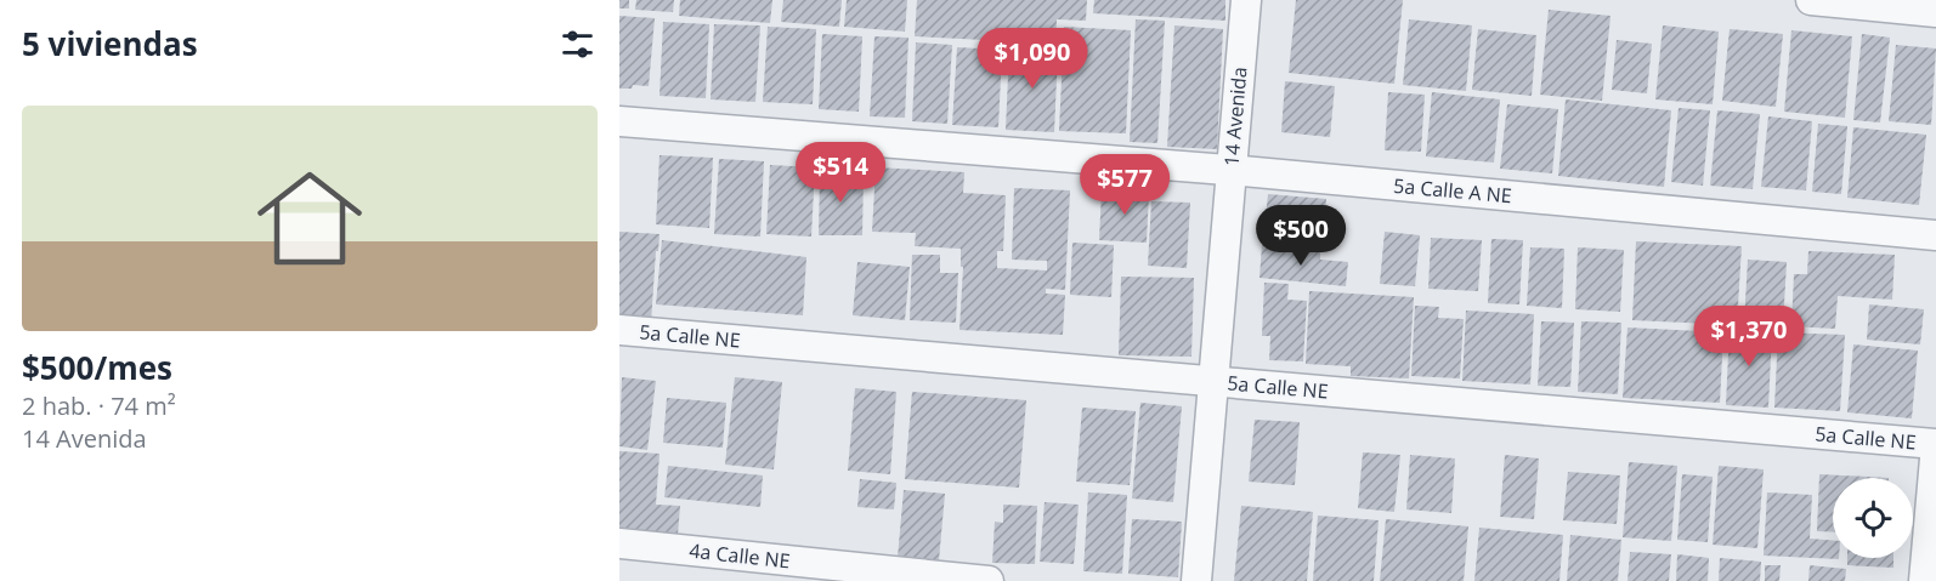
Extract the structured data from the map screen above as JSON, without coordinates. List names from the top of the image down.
{
  "streets": {
    "street": [
      "14 Avenida",
      "5a Calle A NE",
      "5a Calle NE",
      "4a Calle NE"
    ]
  },
  "crossings": [
    ["14 Avenida", "5a Calle A NE"],
    ["14 Avenida", "5a Calle NE"]
  ],
  "page": {
    "heading": "5 viviendas",
    "price": [
      "$1,090",
      "$514",
      "$577",
      "$500",
      "$1,370"
    ],
    "list": [
      {
        "name": "$500/mes",
        "note": "2 hab. · 74 m² · 14 Avenida"
      }
    ]
  }
}
